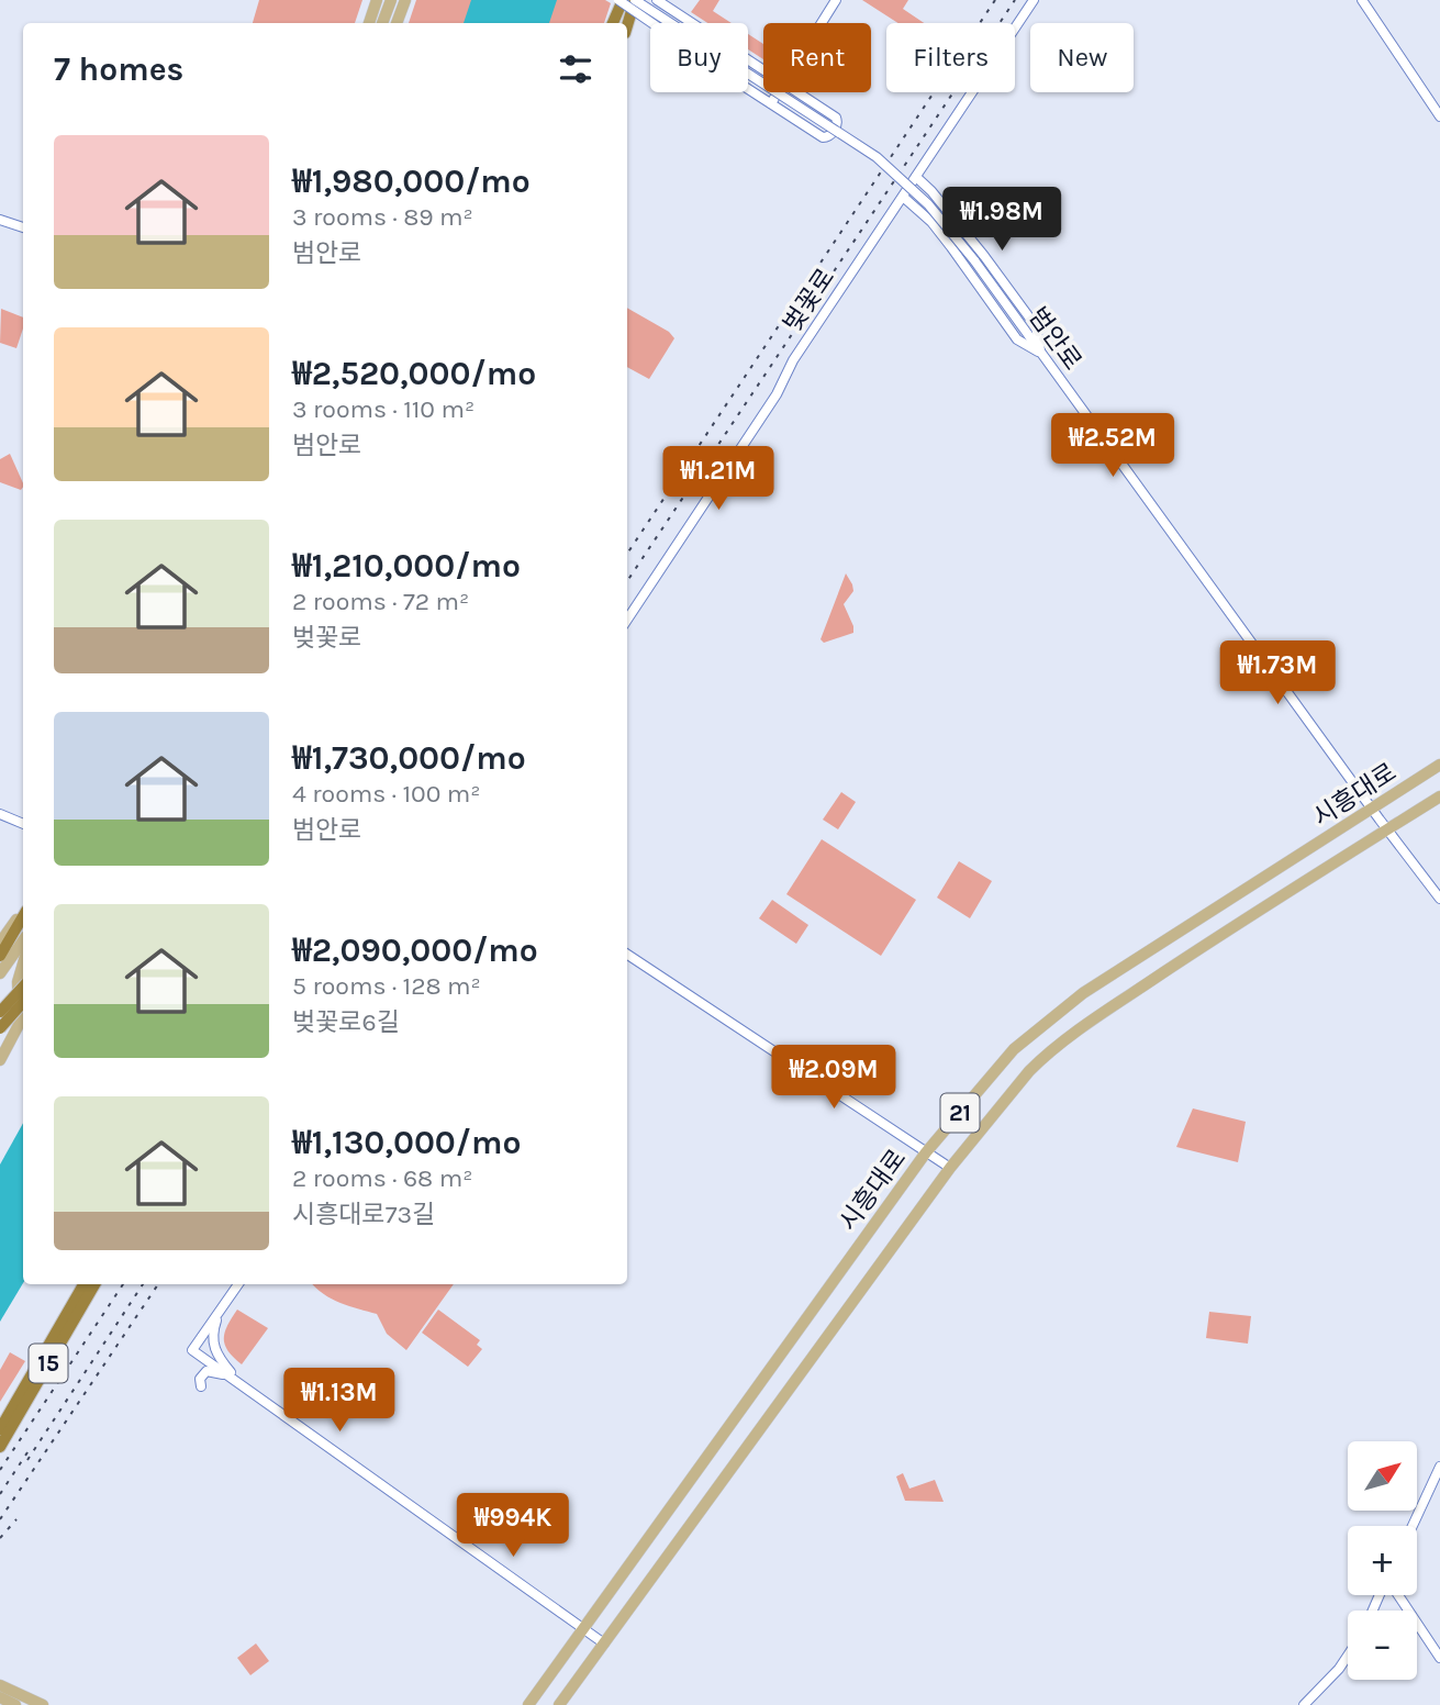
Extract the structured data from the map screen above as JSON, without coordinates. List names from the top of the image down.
{
  "streets": {
    "highway": ["15"],
    "main road": [
      "벚꽃로",
      "범안로",
      "시흥대로",
      "21"
    ]
  },
  "crossings": [
    ["범안로", "시흥대로"]
  ],
  "north": "top right",
  "page": {
    "chip": [
      "Buy",
      "Rent",
      "Filters",
      "New"
    ],
    "heading": "7 homes",
    "list": [
      {
        "name": "₩1,980,000/mo",
        "note": "3 rooms · 89 m² · 범안로"
      },
      {
        "name": "₩2,520,000/mo",
        "note": "3 rooms · 110 m² · 범안로"
      },
      {
        "name": "₩1,210,000/mo",
        "note": "2 rooms · 72 m² · 벚꽃로"
      },
      {
        "name": "₩1,730,000/mo",
        "note": "4 rooms · 100 m² · 범안로"
      },
      {
        "name": "₩2,090,000/mo",
        "note": "5 rooms · 128 m² · 벚꽃로6길"
      },
      {
        "name": "₩1,130,000/mo",
        "note": "2 rooms · 68 m² · 시흥대로73길"
      }
    ],
    "price": [
      "₩1.98M",
      "₩2.52M",
      "₩1.21M",
      "₩1.73M",
      "₩2.09M",
      "₩1.13M",
      "₩994K"
    ],
    "map_buttons": ["+", "−"]
  }
}
